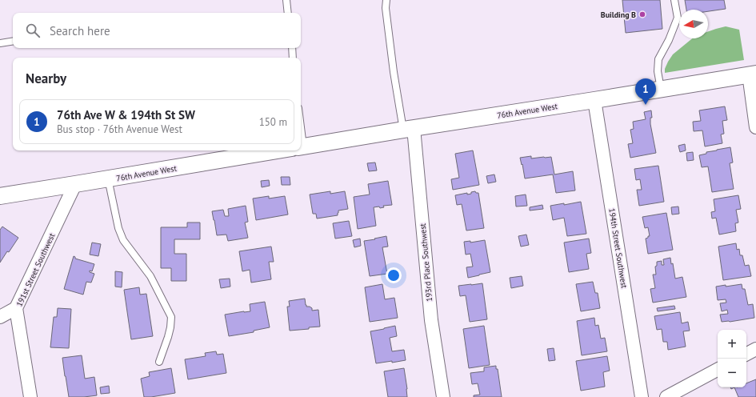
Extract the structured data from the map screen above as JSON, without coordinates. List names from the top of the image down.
{
  "streets": {
    "street": [
      "76th Avenue West",
      "194th Street Southwest",
      "193rd Place Southwest",
      "191st Street Southwest"
    ]
  },
  "crossings": [
    ["76th Avenue West", "194th Street Southwest"],
    ["76th Avenue West", "193rd Place Southwest"],
    ["76th Avenue West", "191st Street Southwest"]
  ],
  "places": ["Building B"],
  "north": "left",
  "page": {
    "search": "Search here",
    "heading": "Nearby",
    "pins": "1",
    "list": [
      {
        "mark": "1",
        "name": "76th Ave W & 194th St SW",
        "note": "Bus stop · 76th Avenue West",
        "value": "150 m"
      }
    ],
    "map_buttons": ["+", "−"]
  }
}
